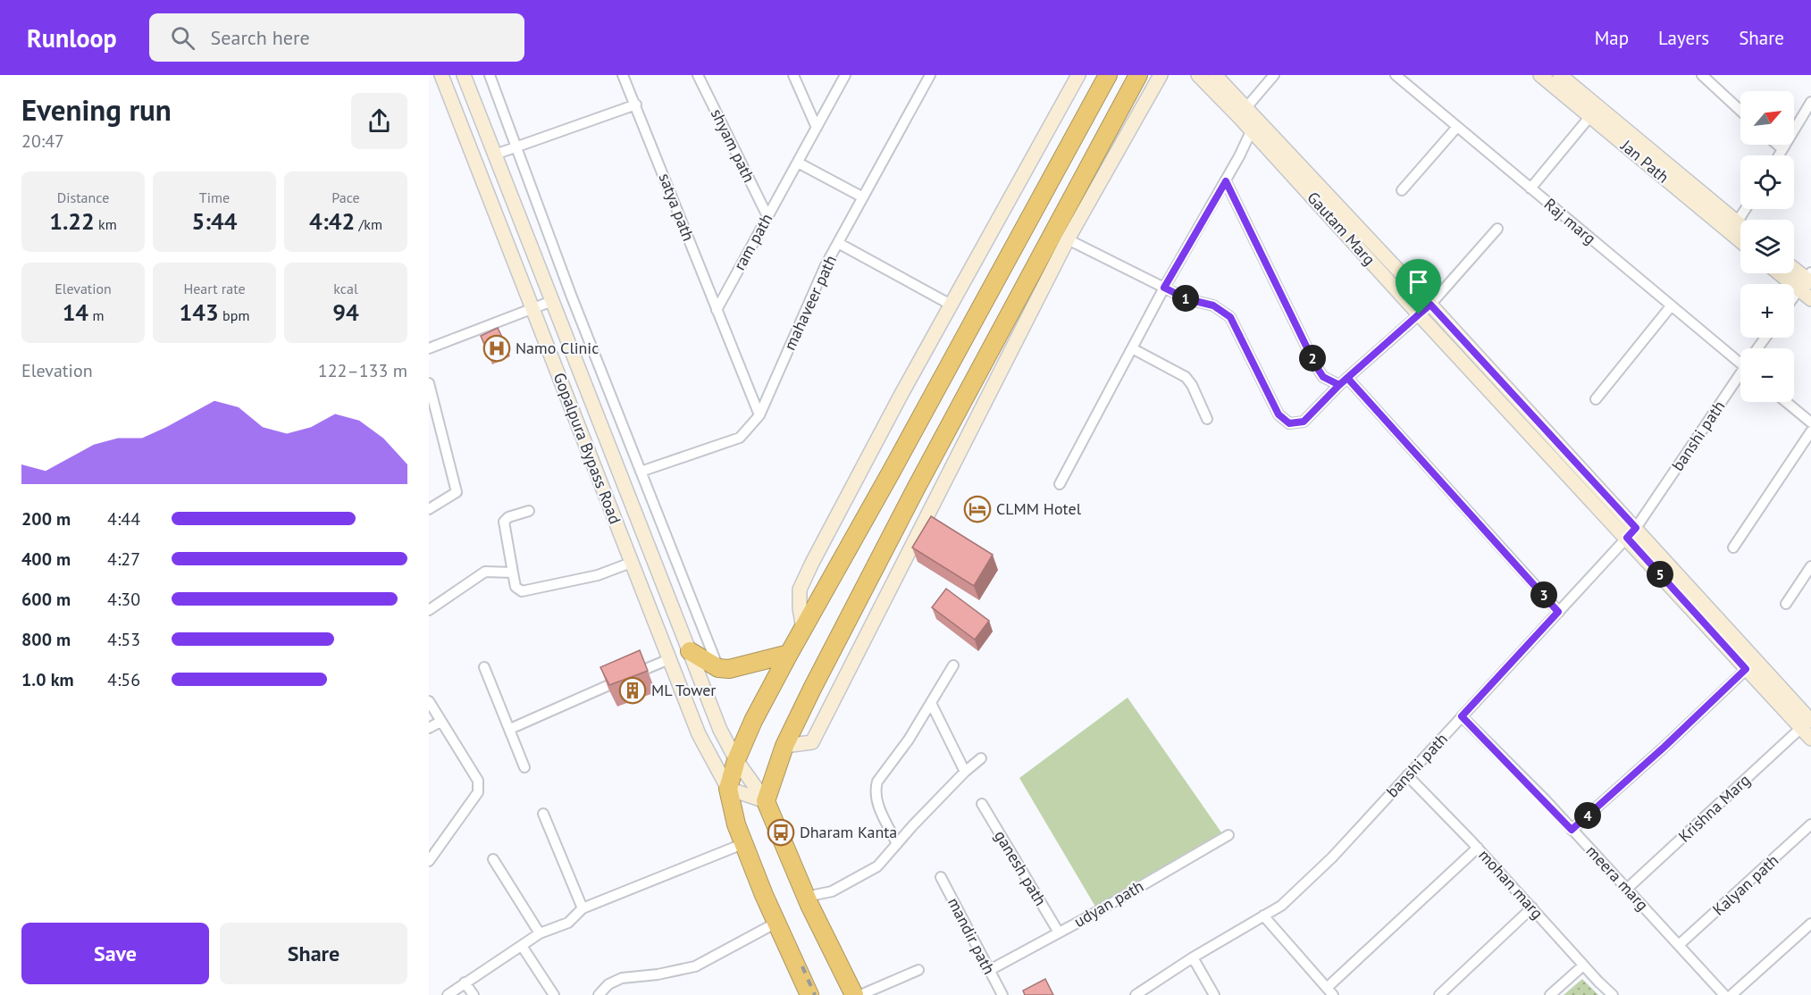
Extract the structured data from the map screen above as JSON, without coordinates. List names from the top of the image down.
{
  "streets": {
    "street": [
      "shyam path",
      "Jan Path",
      "satya path",
      "Raj marg",
      "Gautam Marg",
      "ram path",
      "mahaveer path",
      "banshi path",
      "Gopalpura Bypass Road",
      "Krishna Marg",
      "ganesh path",
      "meera marg",
      "mohan marg",
      "Kalyan path",
      "udyan path",
      "mandir path"
    ]
  },
  "crossings": [
    ["shyam path", "ram path"],
    ["satya path", "ram path"],
    ["Gautam Marg", "banshi path"],
    ["Gautam Marg", "Krishna Marg"],
    ["banshi path", "meera marg"],
    ["banshi path", "mohan marg"],
    ["Krishna Marg", "meera marg"],
    ["ganesh path", "udyan path"],
    ["meera marg", "Kalyan path"],
    ["udyan path", "mandir path"]
  ],
  "places": {
    "hospital": ["Namo Clinic"],
    "hotel": ["CLMM Hotel"],
    "building": ["ML Tower"],
    "bus stop": ["Dharam Kanta"]
  },
  "north": "top right",
  "page": {
    "header": "Runloop",
    "search": "Search here",
    "nav": ["Map", "Layers", "Share"],
    "heading": ["Evening run", "20:47"],
    "map_buttons": ["+", "−"],
    "stats": [
      ["Distance", "1.22 km"],
      ["Time", "5:44"],
      ["Pace", "4:42 /km"],
      ["Elevation", "14 m"],
      ["Heart rate", "143 bpm"],
      ["kcal", "94"]
    ],
    "pins": [
      "1",
      "2",
      "5",
      "3",
      "4"
    ],
    "chart": ["Elevation", "122–133 m"],
    "list": [
      {
        "name": "200 m",
        "note": "4:44"
      },
      {
        "name": "400 m",
        "note": "4:27"
      },
      {
        "name": "600 m",
        "note": "4:30"
      },
      {
        "name": "800 m",
        "note": "4:53"
      },
      {
        "name": "1.0 km",
        "note": "4:56"
      }
    ],
    "buttons": ["Save", "Share"]
  }
}
